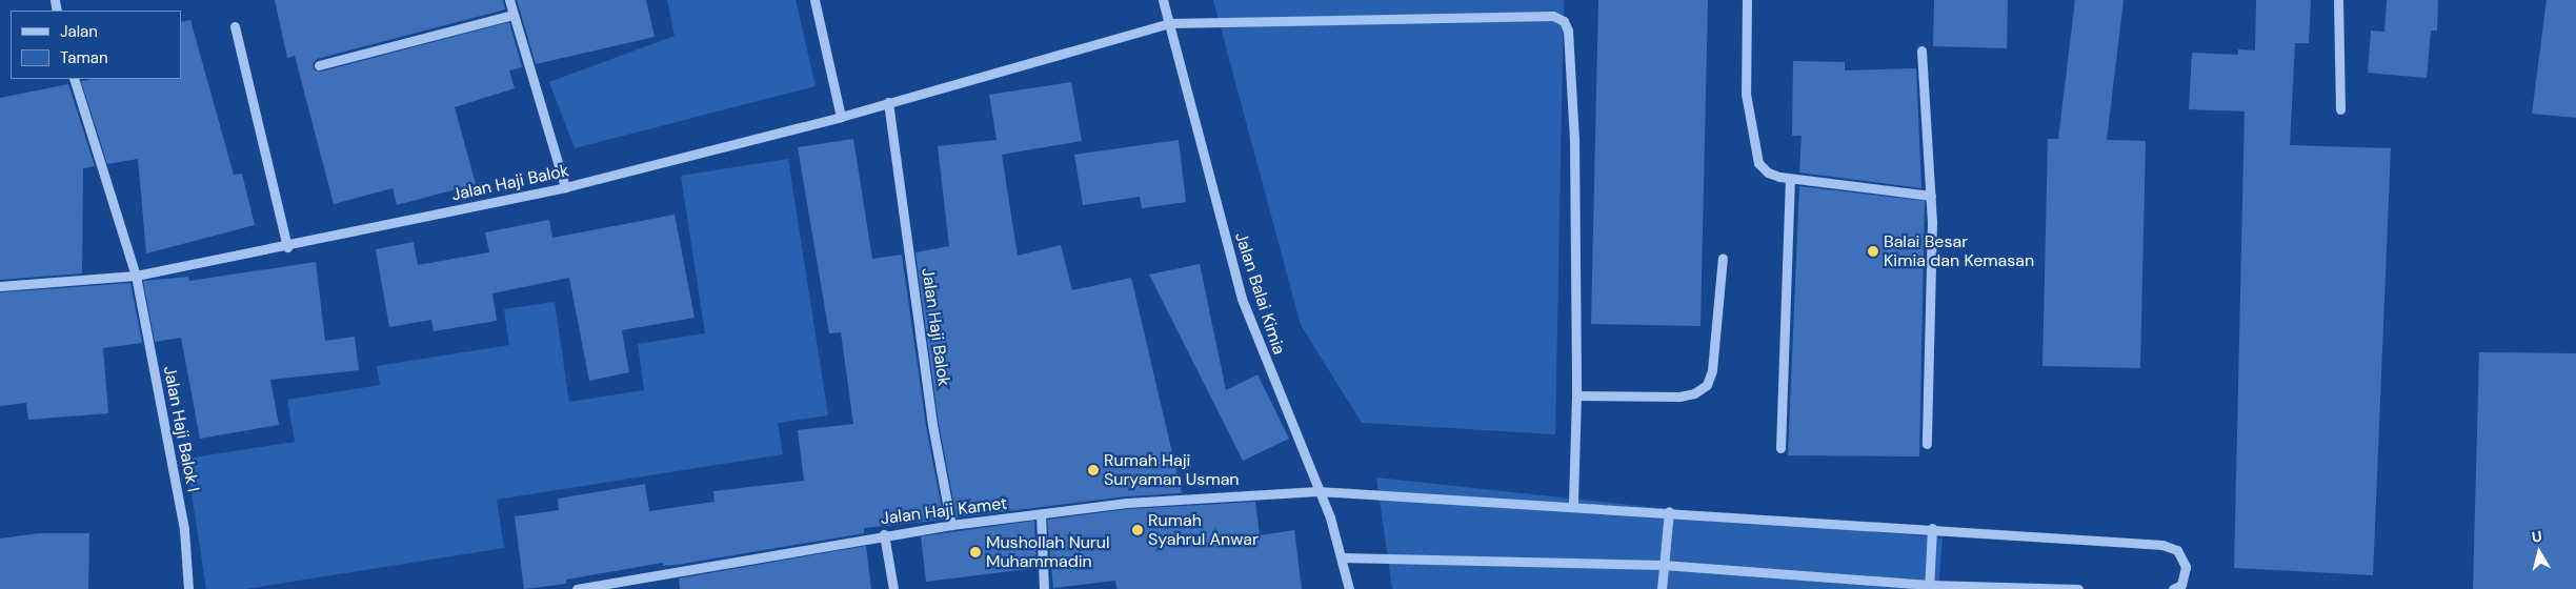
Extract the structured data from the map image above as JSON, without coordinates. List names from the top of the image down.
{
  "streets": {
    "street": [
      "Jalan Haji Balok",
      "Jalan Balai Kimia",
      "Jalan Haji Balok I",
      "Jalan Haji Kamet"
    ]
  },
  "crossings": [
    ["Jalan Haji Balok", "Jalan Balai Kimia"],
    ["Jalan Haji Balok", "Jalan Haji Balok I"],
    ["Jalan Haji Balok", "Jalan Haji Kamet"],
    ["Jalan Balai Kimia", "Jalan Haji Kamet"]
  ],
  "places": [
    "Balai Besar Kimia dan Kemasan",
    "Rumah Haji Suryaman Usman",
    "Rumah Syahrul Anwar",
    "Mushollah Nurul Muhammadin"
  ],
  "legend": ["Jalan", "Taman"],
  "north": "top"
}
